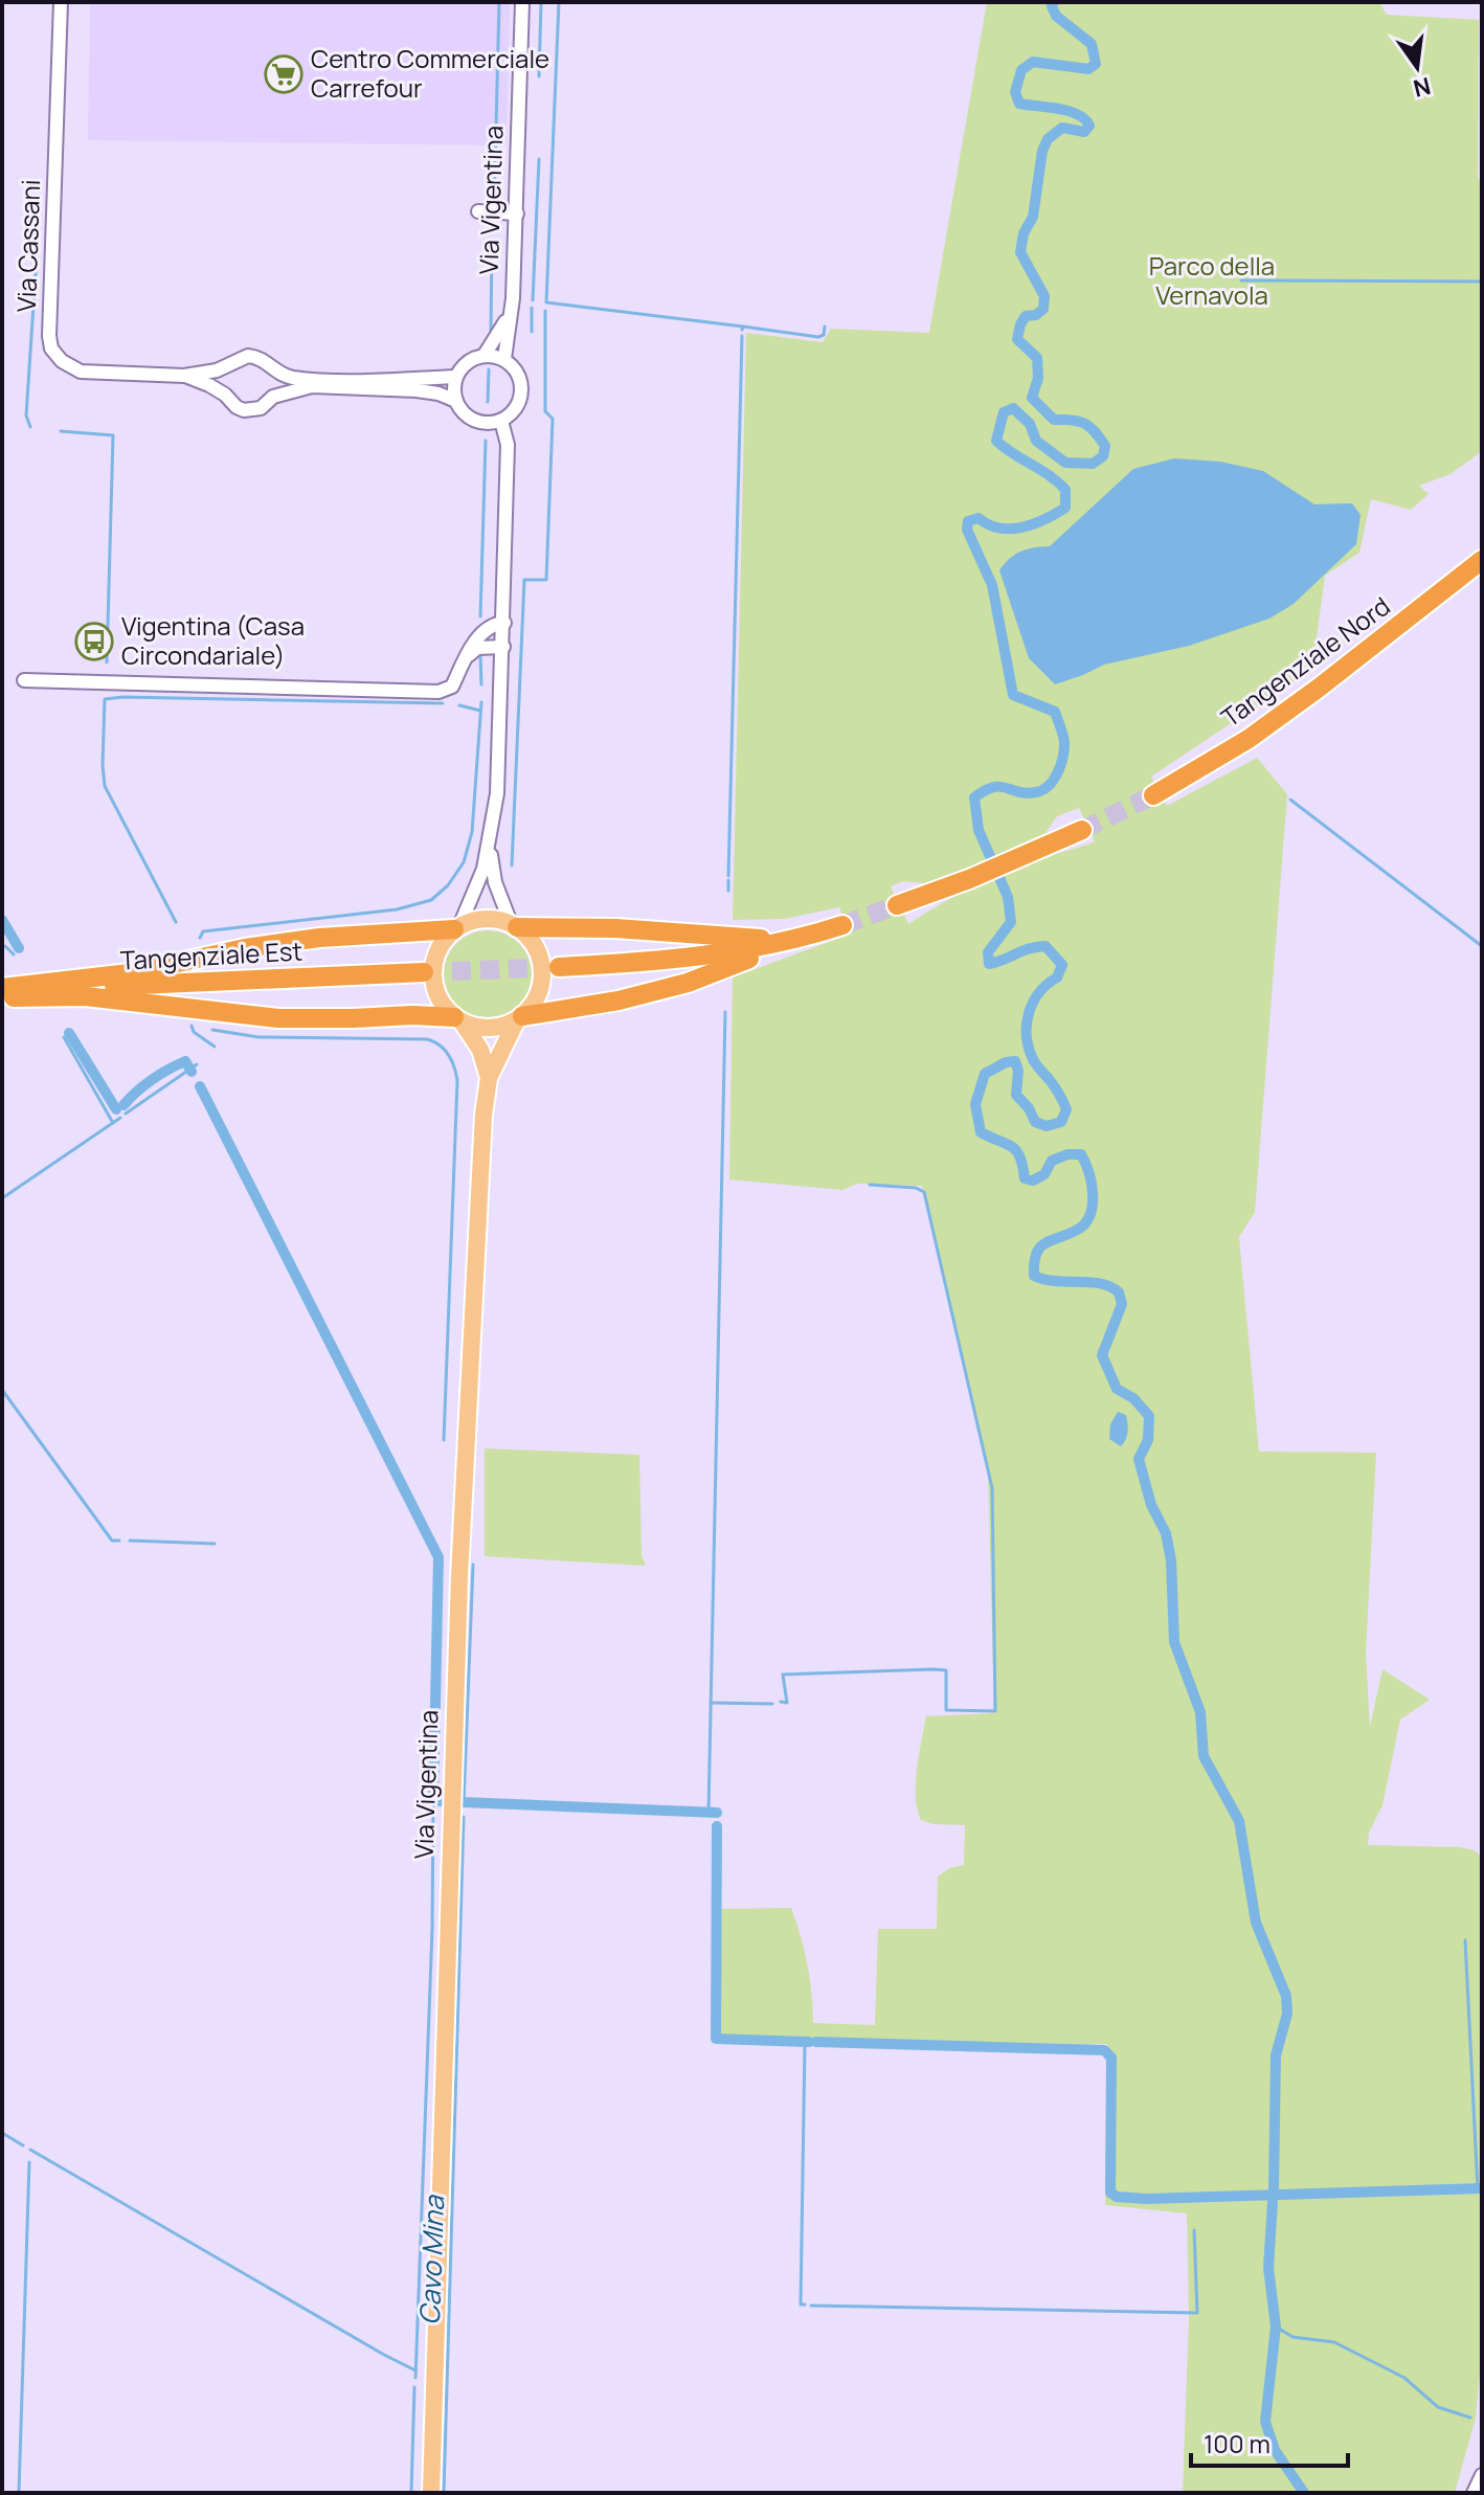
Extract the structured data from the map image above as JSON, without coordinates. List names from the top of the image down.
{
  "streets": {
    "highway": ["Tangenziale Nord", "Tangenziale Est"],
    "main road": ["Via Vigentina"],
    "street": ["Via Cassani"]
  },
  "crossings": [
    ["Via Vigentina", "Via Cassani"]
  ],
  "water": ["Cavo Mina"],
  "parks": ["Parco della Vernavola"],
  "places": {
    "supermarket": ["Centro Commerciale Carrefour"],
    "bus stop": ["Vigentina (Casa Circondariale)"]
  },
  "scale_bar": "100 m",
  "north": "bottom"
}
